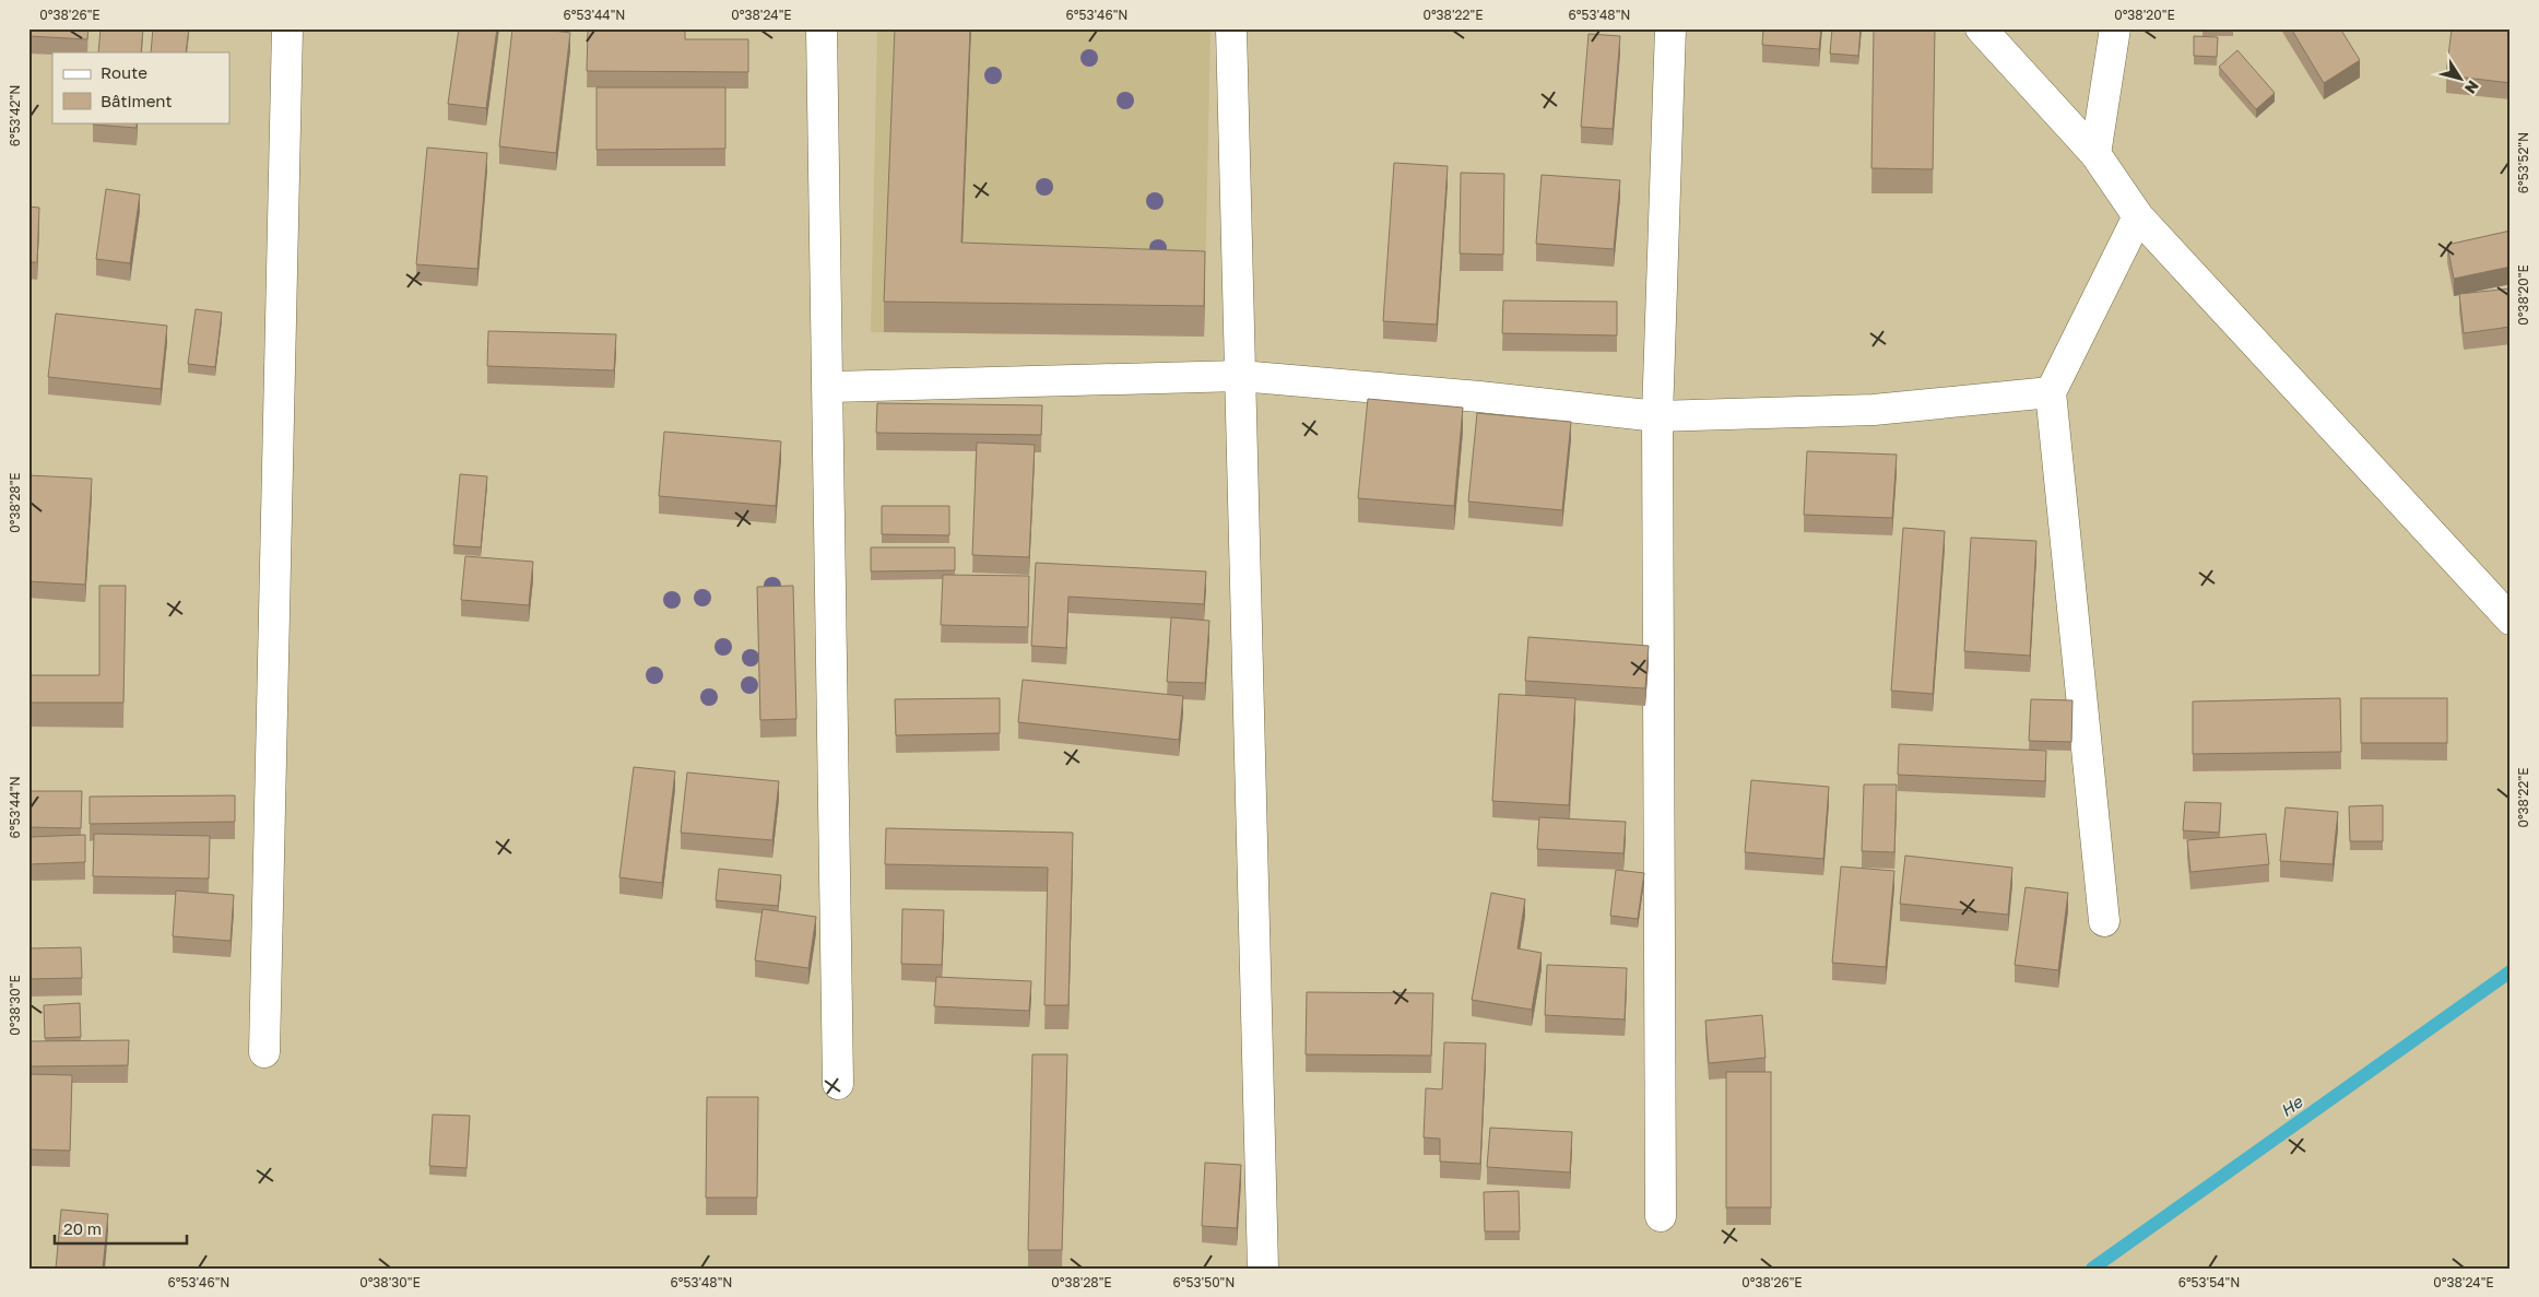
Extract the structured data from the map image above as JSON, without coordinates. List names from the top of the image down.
{
  "water": ["He"],
  "legend": ["Route", "Bâtiment"],
  "scale_bar": "20 m",
  "north": "bottom right",
  "coordinates": [
    "0°38'26\"E",
    "6°53'44\"N",
    "0°38'24\"E",
    "6°53'46\"N",
    "0°38'22\"E",
    "6°53'48\"N",
    "0°38'20\"E",
    "6°53'42\"N",
    "6°53'52\"N",
    "0°38'28\"E",
    "0°38'30\"E",
    "6°53'50\"N",
    "6°53'54\"N"
  ]
}
